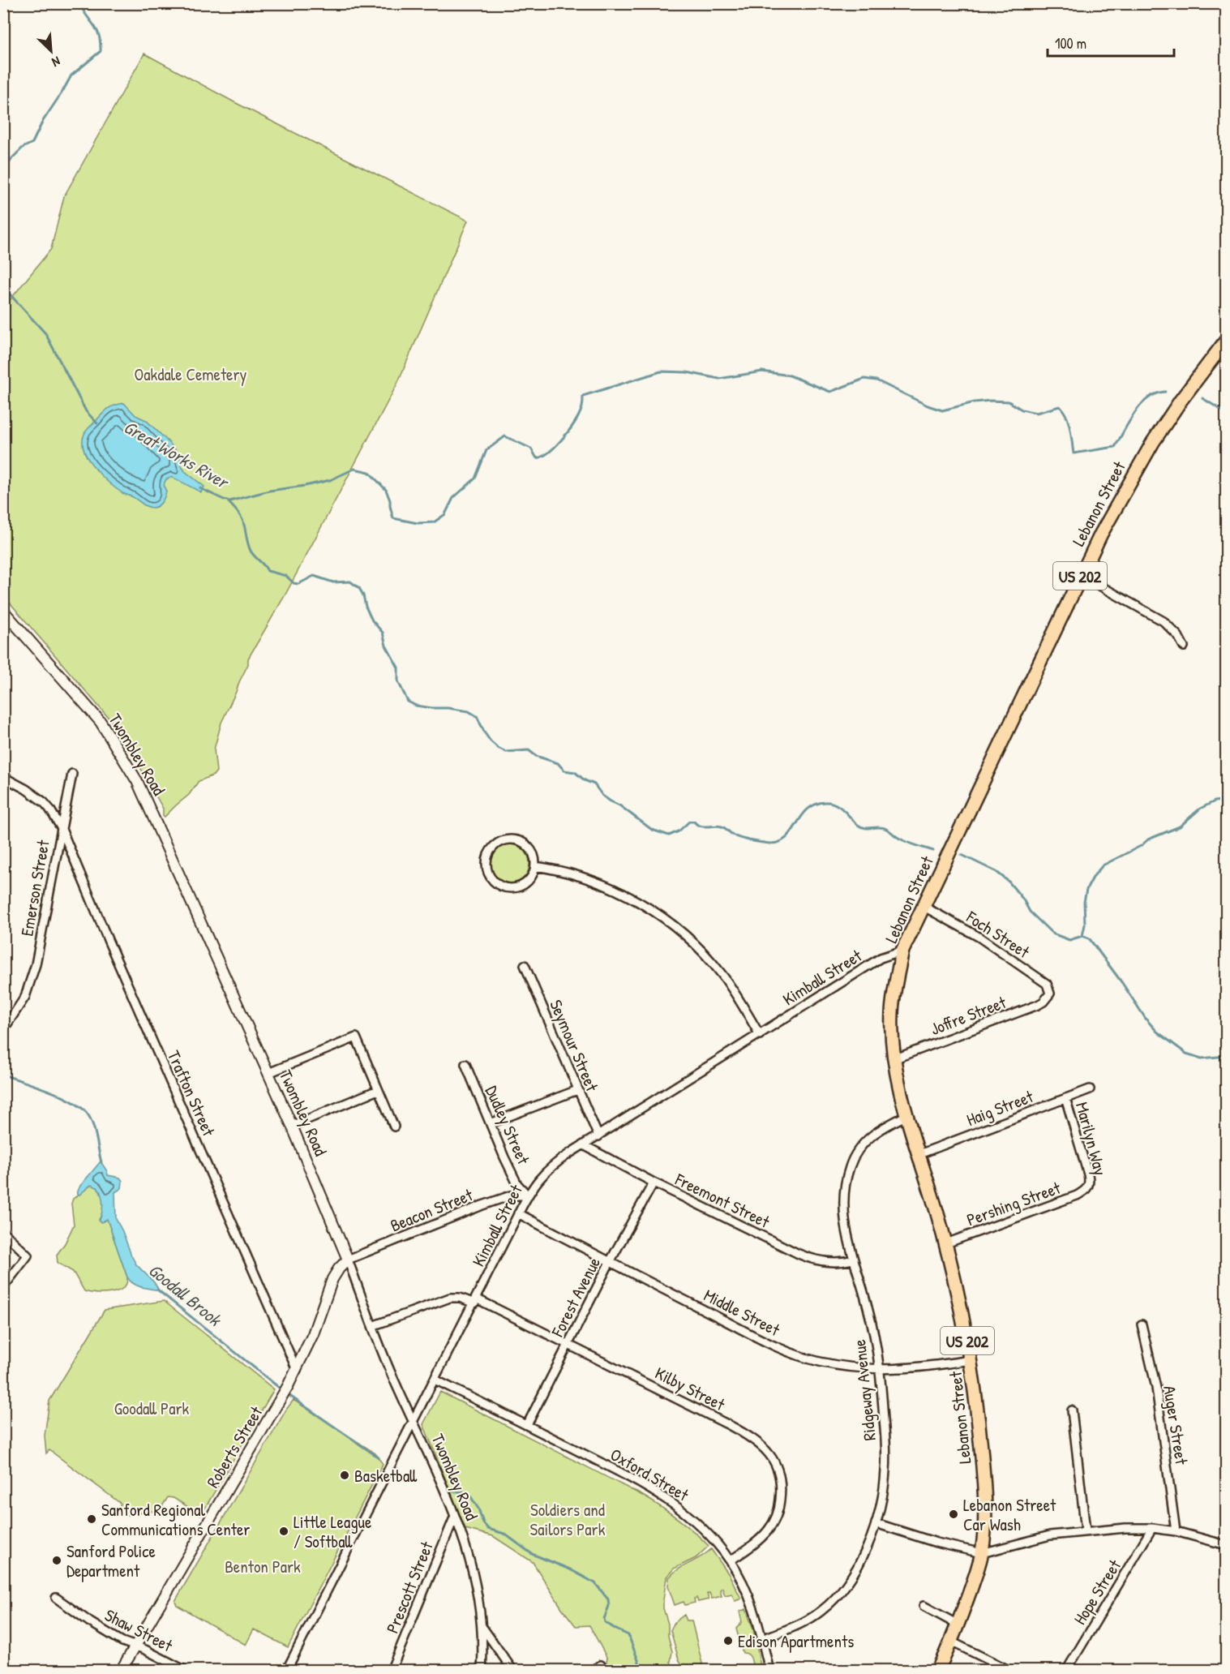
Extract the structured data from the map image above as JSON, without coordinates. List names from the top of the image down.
{
  "streets": {
    "highway": ["Lebanon Street", "US 202"],
    "street": [
      "Twombley Road",
      "Emerson Street",
      "Foch Street",
      "Kimball Street",
      "Joffre Street",
      "Seymour Street",
      "Trafton Street",
      "Haig Street",
      "Dudley Street",
      "Marilyn Way",
      "Freemont Street",
      "Pershing Street",
      "Beacon Street",
      "Forest Avenue",
      "Middle Street",
      "Kilby Street",
      "Ridgeway Avenue",
      "Auger Street",
      "Roberts Street",
      "Oxford Street",
      "Prescott Street",
      "Hope Street",
      "Shaw Street"
    ]
  },
  "crossings": [
    ["Lebanon Street", "Foch Street"],
    ["Lebanon Street", "Kimball Street"],
    ["Lebanon Street", "Joffre Street"],
    ["Lebanon Street", "Haig Street"],
    ["Lebanon Street", "Pershing Street"],
    ["Lebanon Street", "Middle Street"],
    ["Lebanon Street", "Ridgeway Avenue"],
    ["Twombley Road", "Kimball Street"],
    ["Twombley Road", "Beacon Street"],
    ["Twombley Road", "Kilby Street"],
    ["Twombley Road", "Roberts Street"],
    ["Twombley Road", "Prescott Street"],
    ["Emerson Street", "Trafton Street"],
    ["Foch Street", "Joffre Street"],
    ["Kimball Street", "Seymour Street"],
    ["Kimball Street", "Dudley Street"],
    ["Kimball Street", "Freemont Street"],
    ["Kimball Street", "Beacon Street"],
    ["Kimball Street", "Middle Street"],
    ["Kimball Street", "Kilby Street"],
    ["Kimball Street", "Oxford Street"],
    ["Trafton Street", "Roberts Street"],
    ["Haig Street", "Marilyn Way"],
    ["Dudley Street", "Beacon Street"],
    ["Marilyn Way", "Pershing Street"],
    ["Freemont Street", "Forest Avenue"],
    ["Freemont Street", "Ridgeway Avenue"],
    ["Beacon Street", "Roberts Street"],
    ["Forest Avenue", "Middle Street"],
    ["Forest Avenue", "Kilby Street"],
    ["Forest Avenue", "Oxford Street"],
    ["Middle Street", "Ridgeway Avenue"],
    ["Kilby Street", "Oxford Street"],
    ["Ridgeway Avenue", "Oxford Street"],
    ["Roberts Street", "Shaw Street"]
  ],
  "water": ["Great Works River", "Goodall Brook"],
  "parks": [
    "Oakdale Cemetery",
    "Goodall Park",
    "Soldiers and Sailors Park",
    "Benton Park"
  ],
  "places": [
    "Basketball",
    "Lebanon Street Car Wash",
    "Sanford Regional Communications Center",
    "Little League / Softball",
    "Sanford Police Department",
    "Edison Apartments"
  ],
  "scale_bar": "100 m",
  "north": "bottom right"
}
